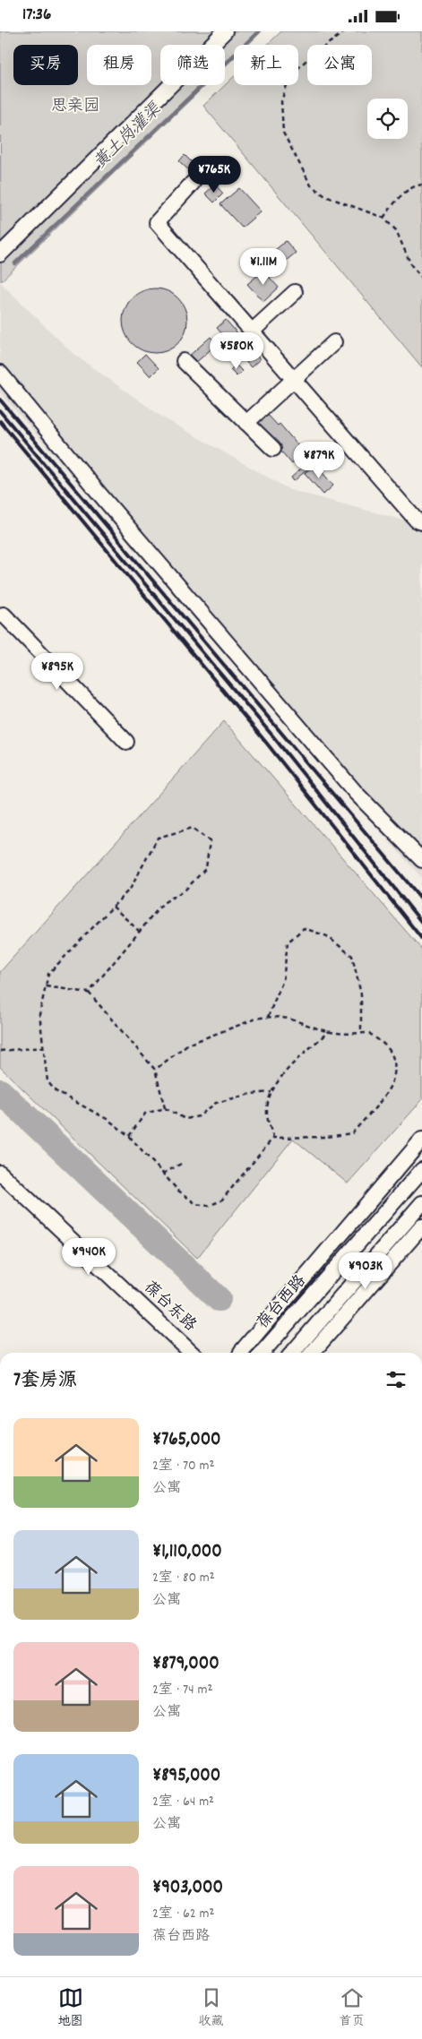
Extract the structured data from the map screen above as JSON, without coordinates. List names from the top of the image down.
{
  "streets": {
    "street": ["葆台西路", "葆台东路"]
  },
  "water": ["黄土岗灌渠"],
  "parks": ["思亲园"],
  "page": {
    "status": "17:36",
    "chip": [
      "买房",
      "租房",
      "筛选",
      "新上",
      "公寓"
    ],
    "price": [
      "¥765K",
      "¥1.11M",
      "¥580K",
      "¥879K",
      "¥895K",
      "¥940K",
      "¥903K"
    ],
    "heading": "7套房源",
    "list": [
      {
        "name": "¥765,000",
        "note": "2室 · 70 m² · 公寓"
      },
      {
        "name": "¥1,110,000",
        "note": "2室 · 80 m² · 公寓"
      },
      {
        "name": "¥879,000",
        "note": "2室 · 74 m² · 公寓"
      },
      {
        "name": "¥895,000",
        "note": "2室 · 64 m² · 公寓"
      },
      {
        "name": "¥903,000",
        "note": "2室 · 62 m² · 葆台西路"
      }
    ],
    "tabs": ["地图", "收藏", "首页"]
  }
}
